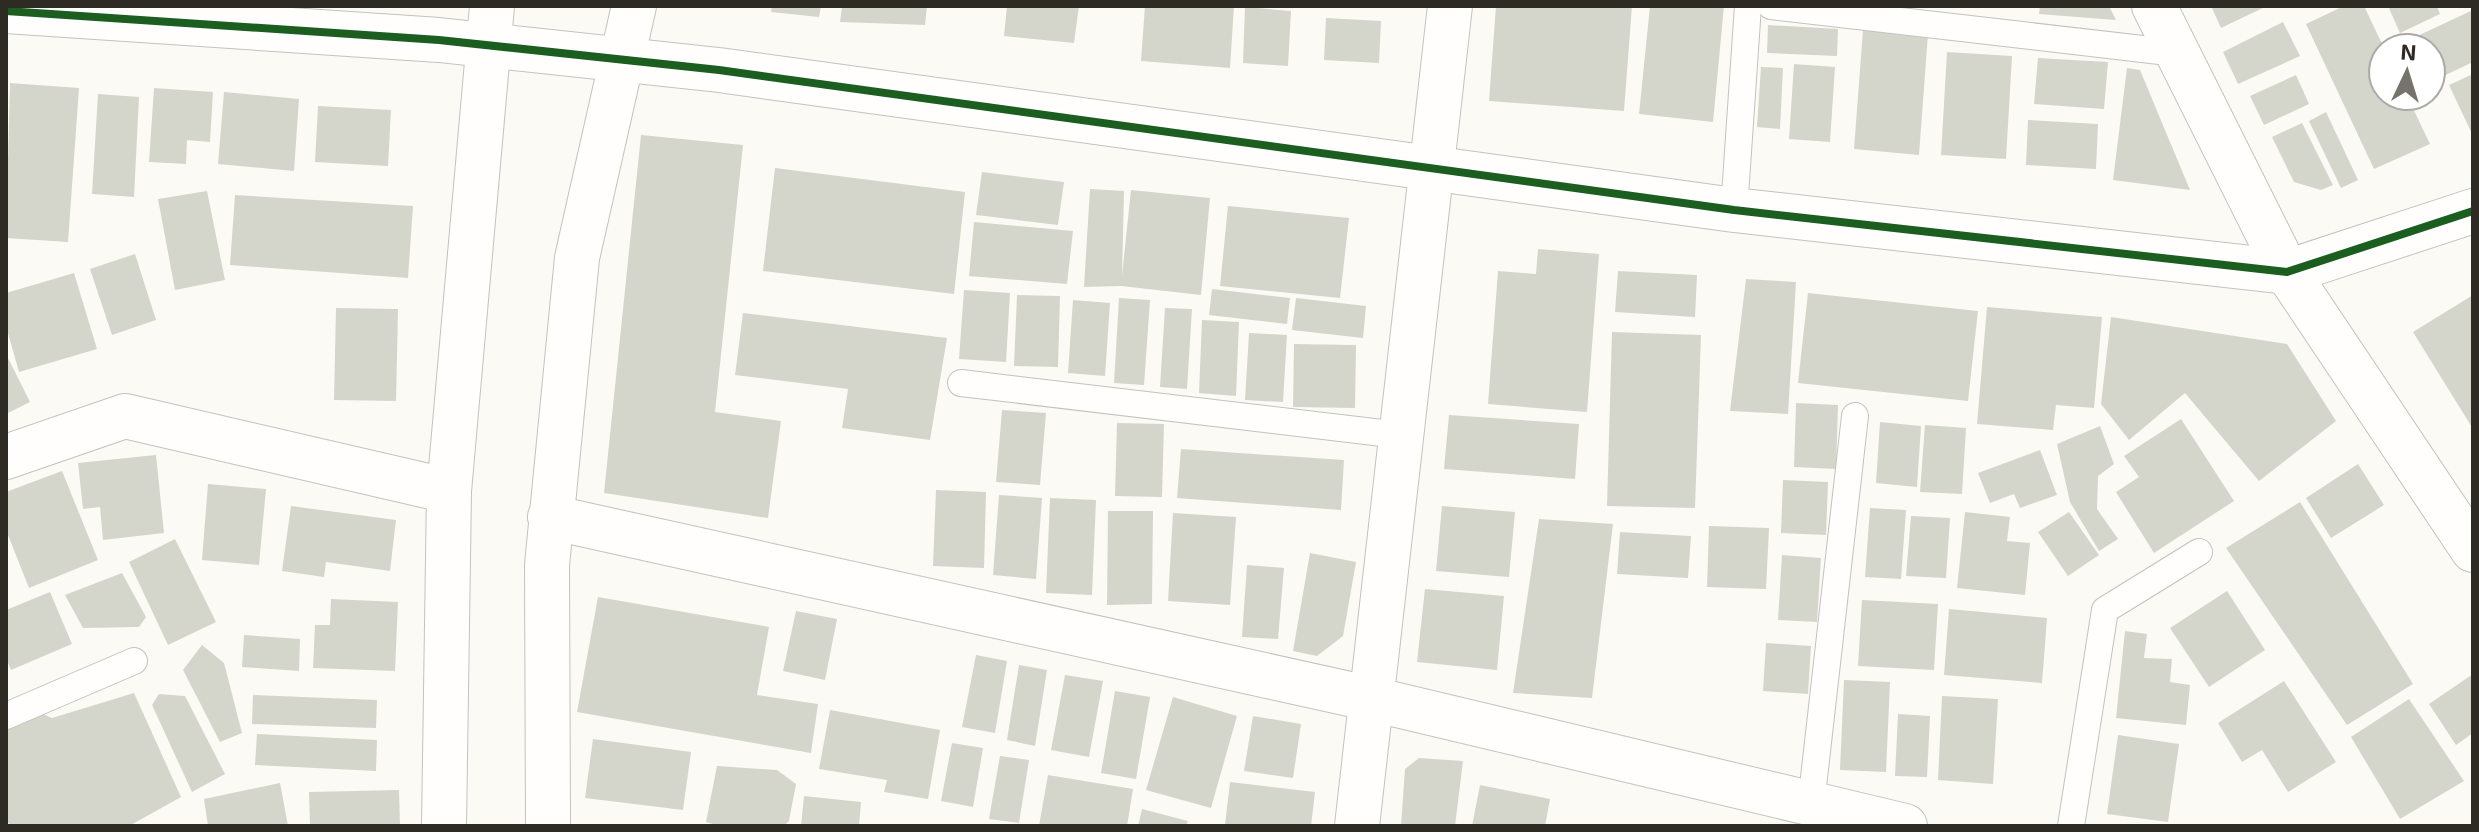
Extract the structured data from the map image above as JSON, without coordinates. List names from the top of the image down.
{
  "north": "top"
}
